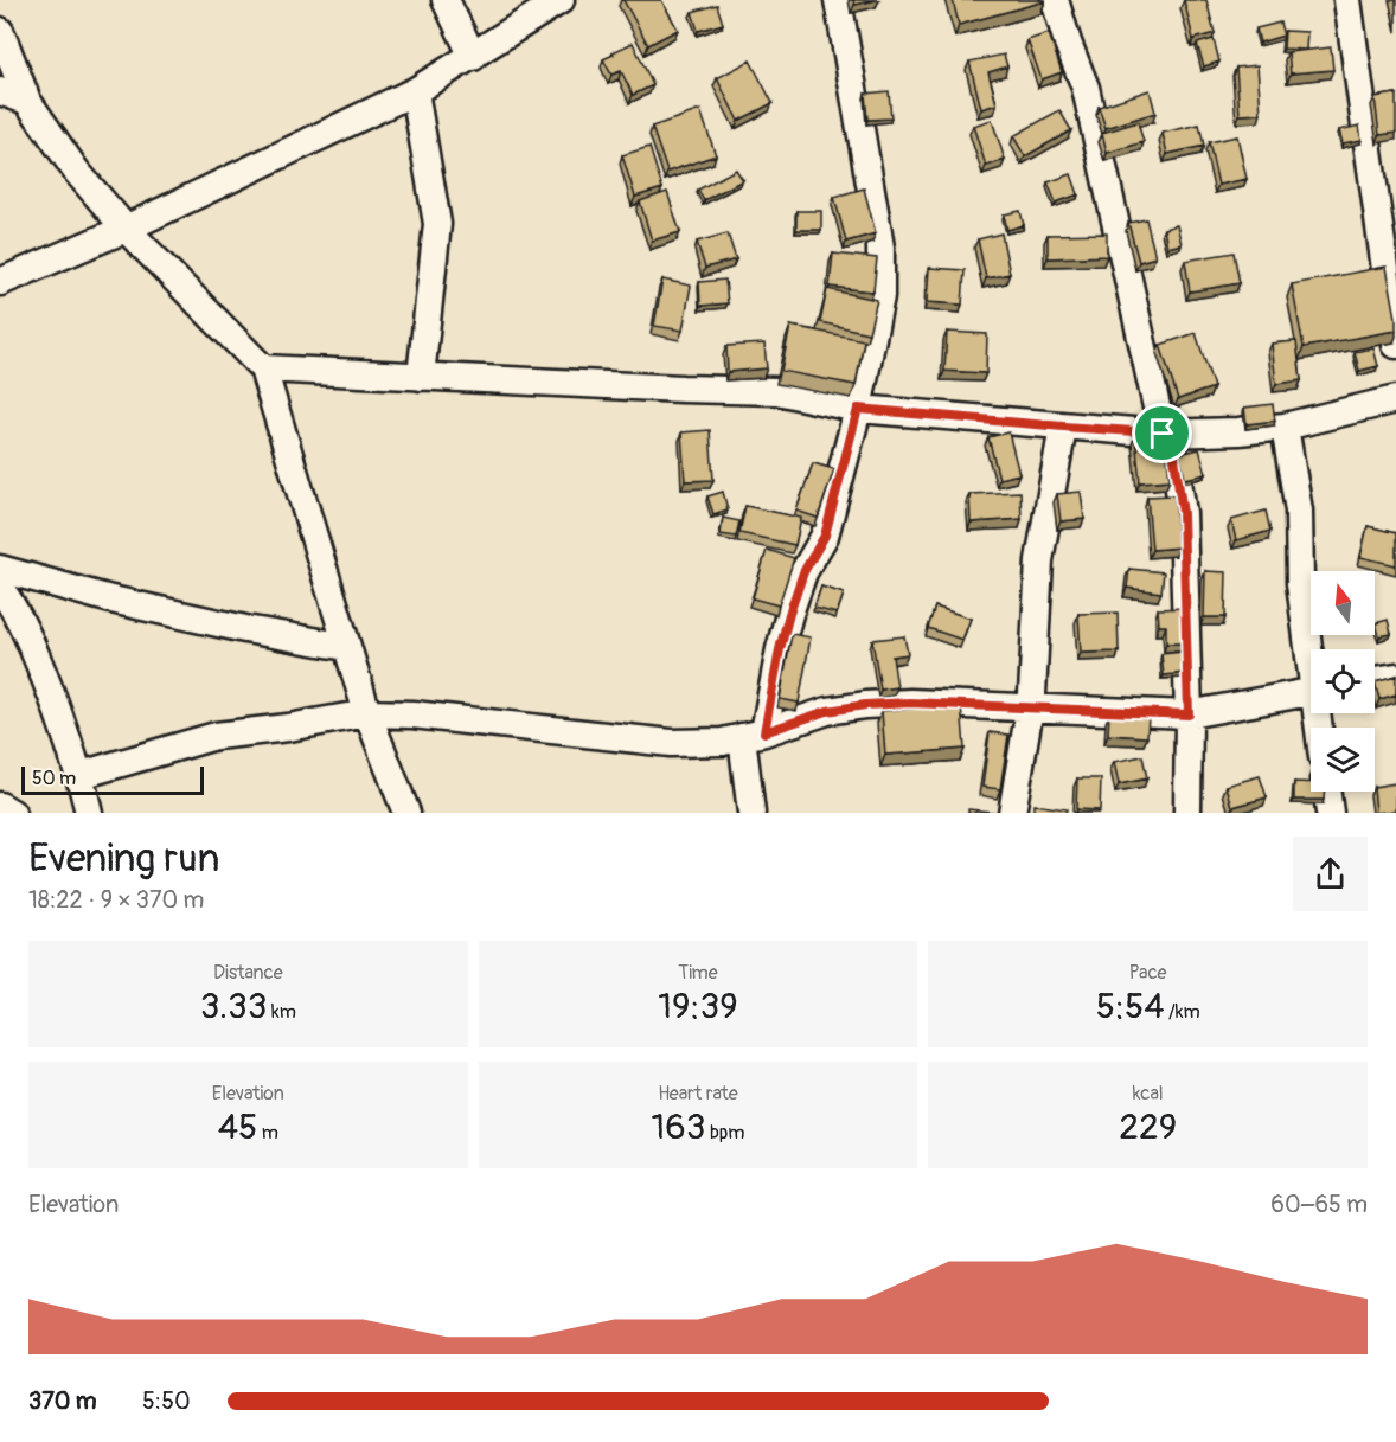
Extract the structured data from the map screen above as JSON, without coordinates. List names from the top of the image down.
{
  "scale_bar": "50 m",
  "north": "top",
  "page": {
    "scale": "50 m",
    "heading": ["Evening run", "18:22 · 9 × 370 m"],
    "stats": [
      ["Distance", "3.33 km"],
      ["Time", "19:39"],
      ["Pace", "5:54 /km"],
      ["Elevation", "45 m"],
      ["Heart rate", "163 bpm"],
      ["kcal", "229"]
    ],
    "chart": ["Elevation", "60–65 m"],
    "list": [
      {
        "name": "370 m",
        "note": "5:50"
      }
    ]
  }
}
